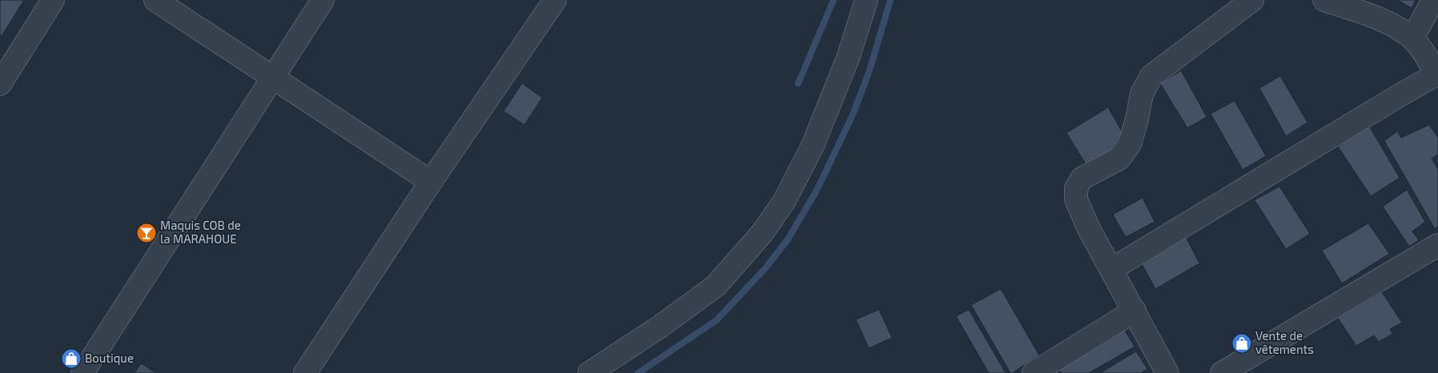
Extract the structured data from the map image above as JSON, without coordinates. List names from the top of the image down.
{
  "places": {
    "bar": ["Maquis COB de la MARAHOUE"],
    "shop": ["Vente de vêtements", "Boutique"]
  }
}
